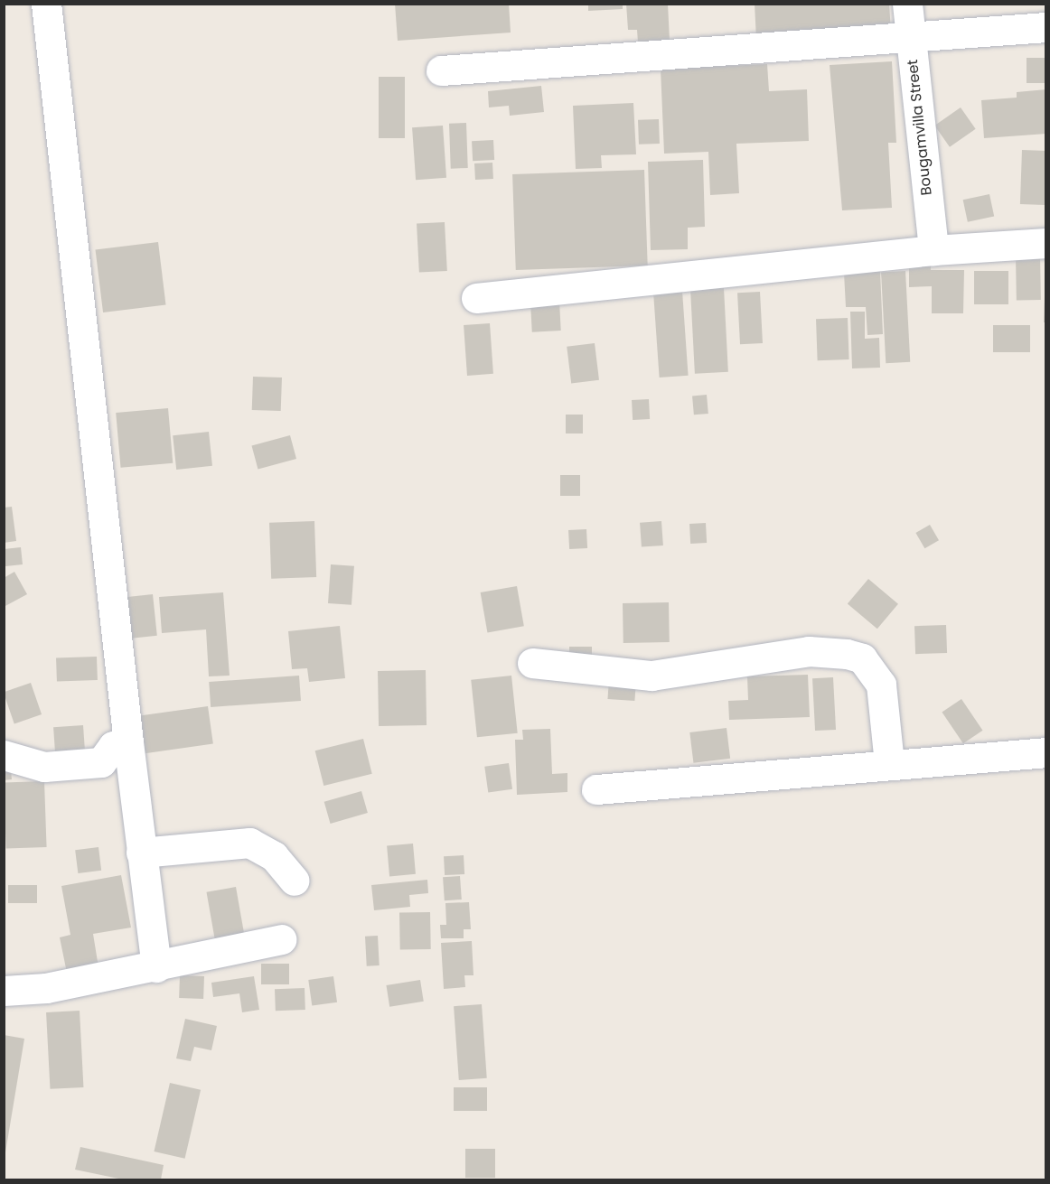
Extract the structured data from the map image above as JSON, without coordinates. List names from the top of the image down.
{
  "streets": {
    "street": ["Bougamvilla Street"]
  }
}
